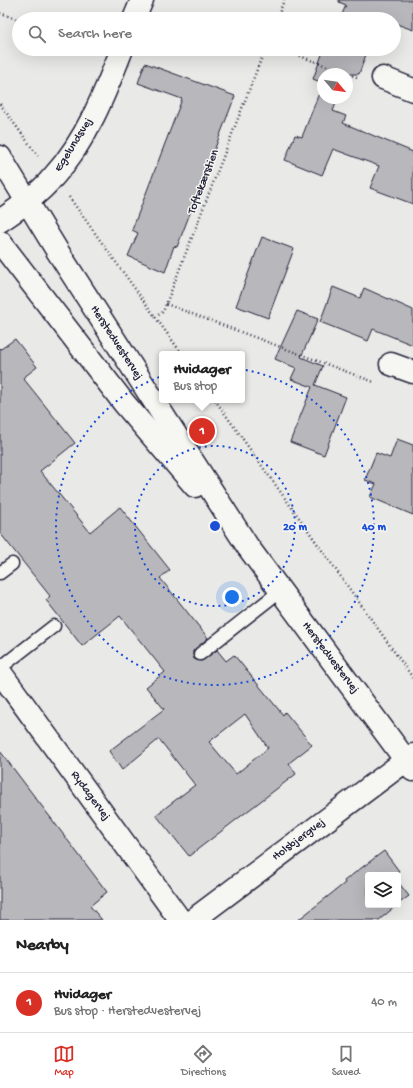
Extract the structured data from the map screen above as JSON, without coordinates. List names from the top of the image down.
{
  "streets": {
    "street": [
      "Egelundsvej",
      "Herstedvestervej",
      "Rydagervej",
      "Holsbjergvej"
    ],
    "path": ["Toftekærstien"]
  },
  "crossings": [
    ["Egelundsvej", "Herstedvestervej"],
    ["Herstedvestervej", "Holsbjergvej"]
  ],
  "north": "bottom right",
  "page": {
    "search": "Search here",
    "popup": ["Hvidager", "Bus stop"],
    "pins": "1",
    "heading": "Nearby",
    "list": [
      {
        "mark": "1",
        "name": "Hvidager",
        "note": "Bus stop · Herstedvestervej",
        "value": "40 m"
      }
    ],
    "nav": ["Map", "Directions", "Saved"]
  },
  "rings": ["20 m", "40 m"]
}
